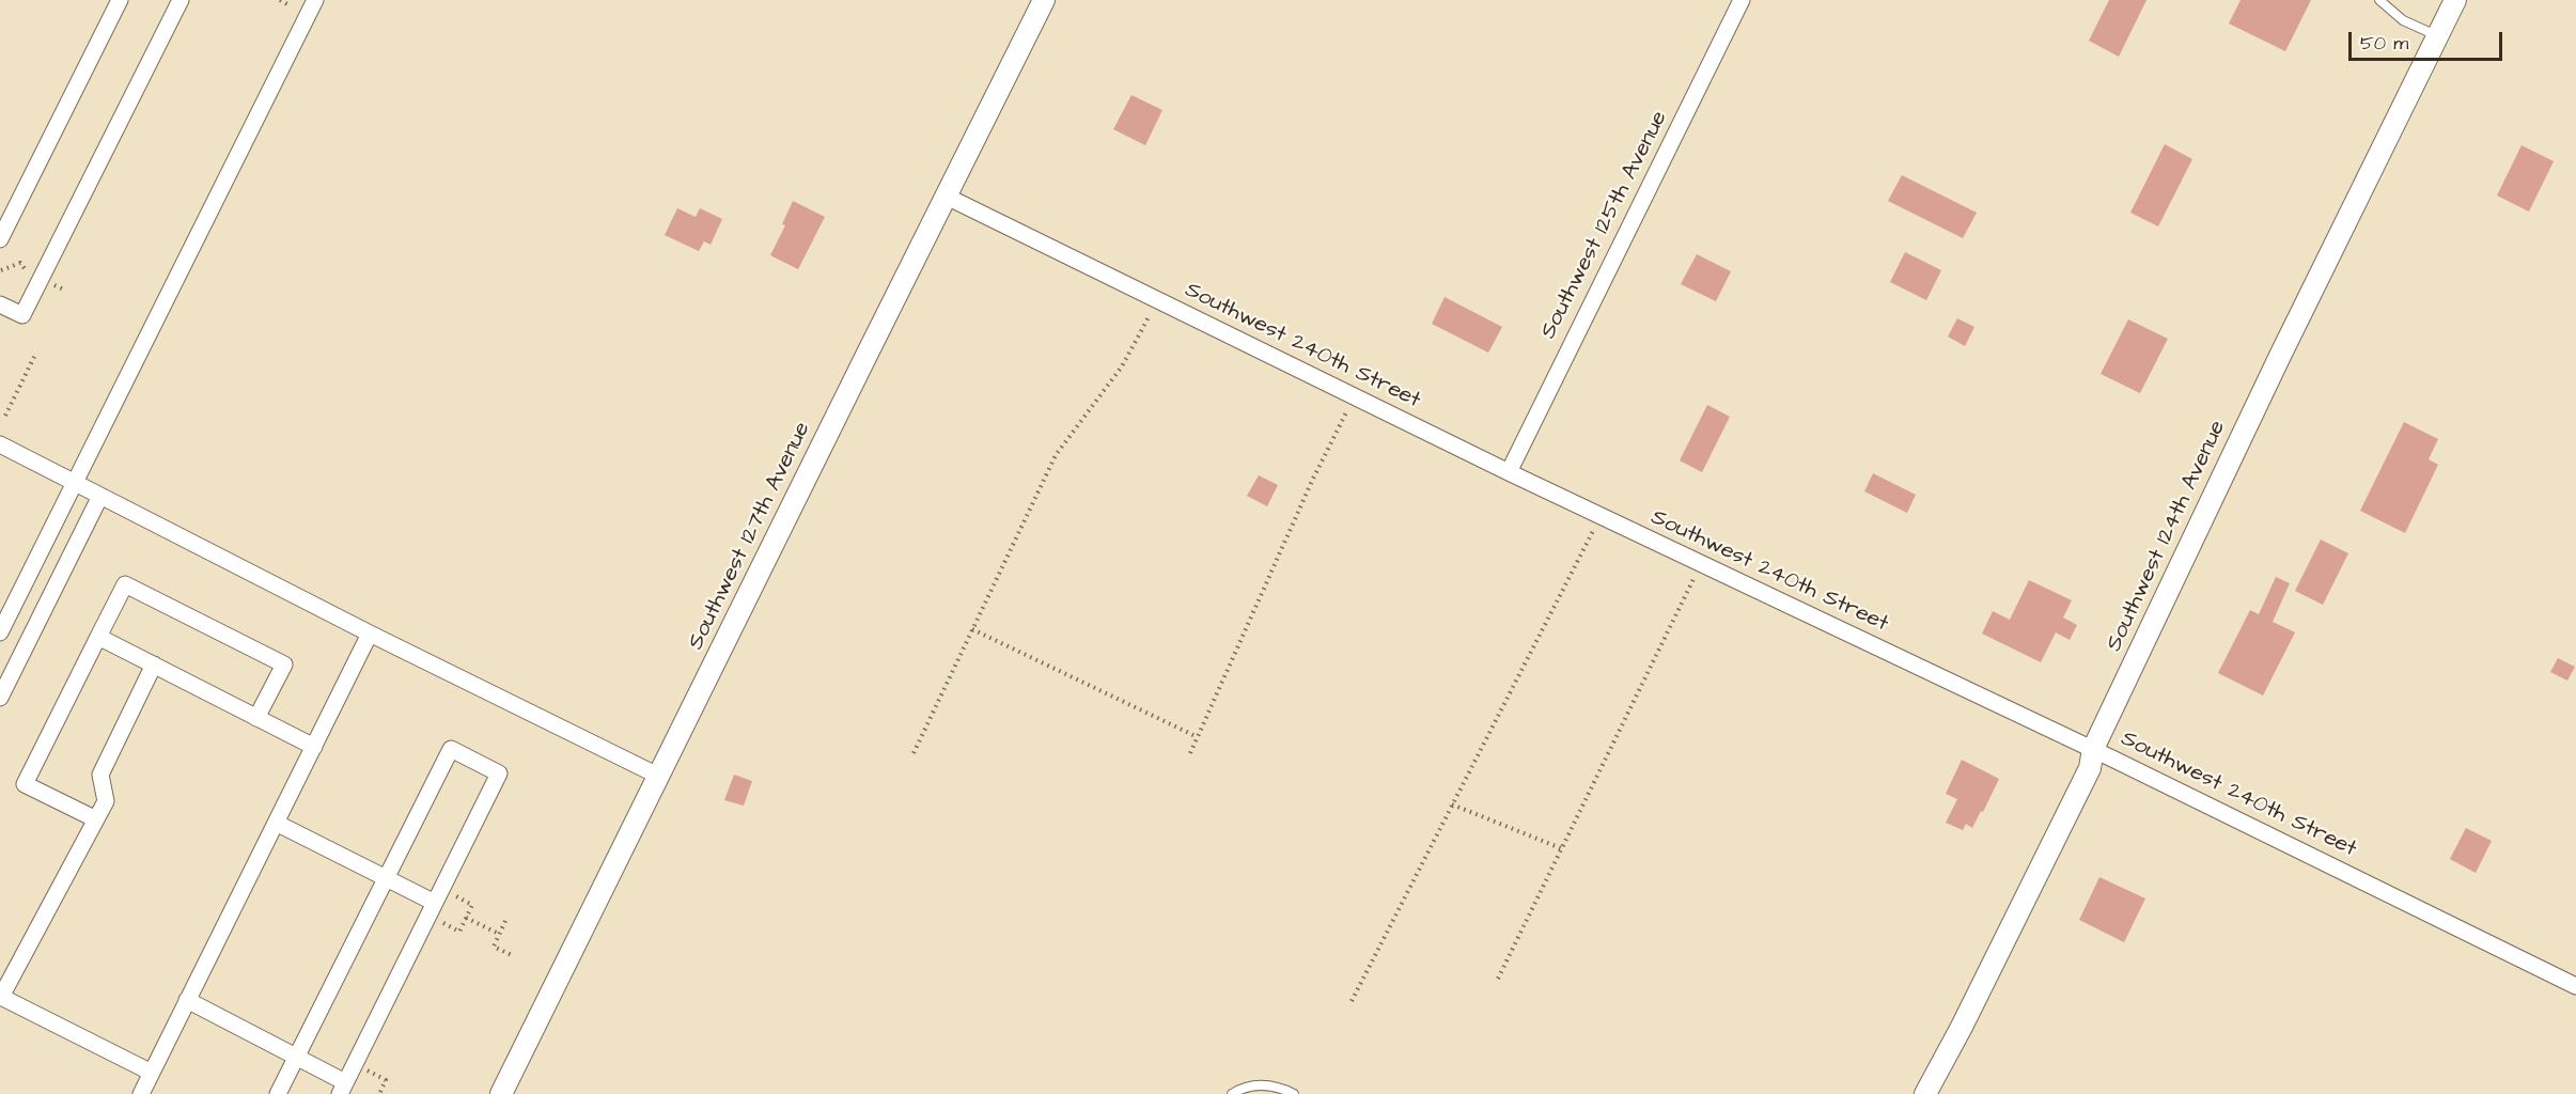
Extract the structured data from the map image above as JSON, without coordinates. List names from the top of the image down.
{
  "streets": {
    "street": [
      "Southwest 125th Avenue",
      "Southwest 240th Street",
      "Southwest 127th Avenue",
      "Southwest 124th Avenue"
    ]
  },
  "crossings": [
    ["Southwest 125th Avenue", "Southwest 240th Street"],
    ["Southwest 240th Street", "Southwest 127th Avenue"],
    ["Southwest 240th Street", "Southwest 124th Avenue"]
  ],
  "scale_bar": "50 m"
}
